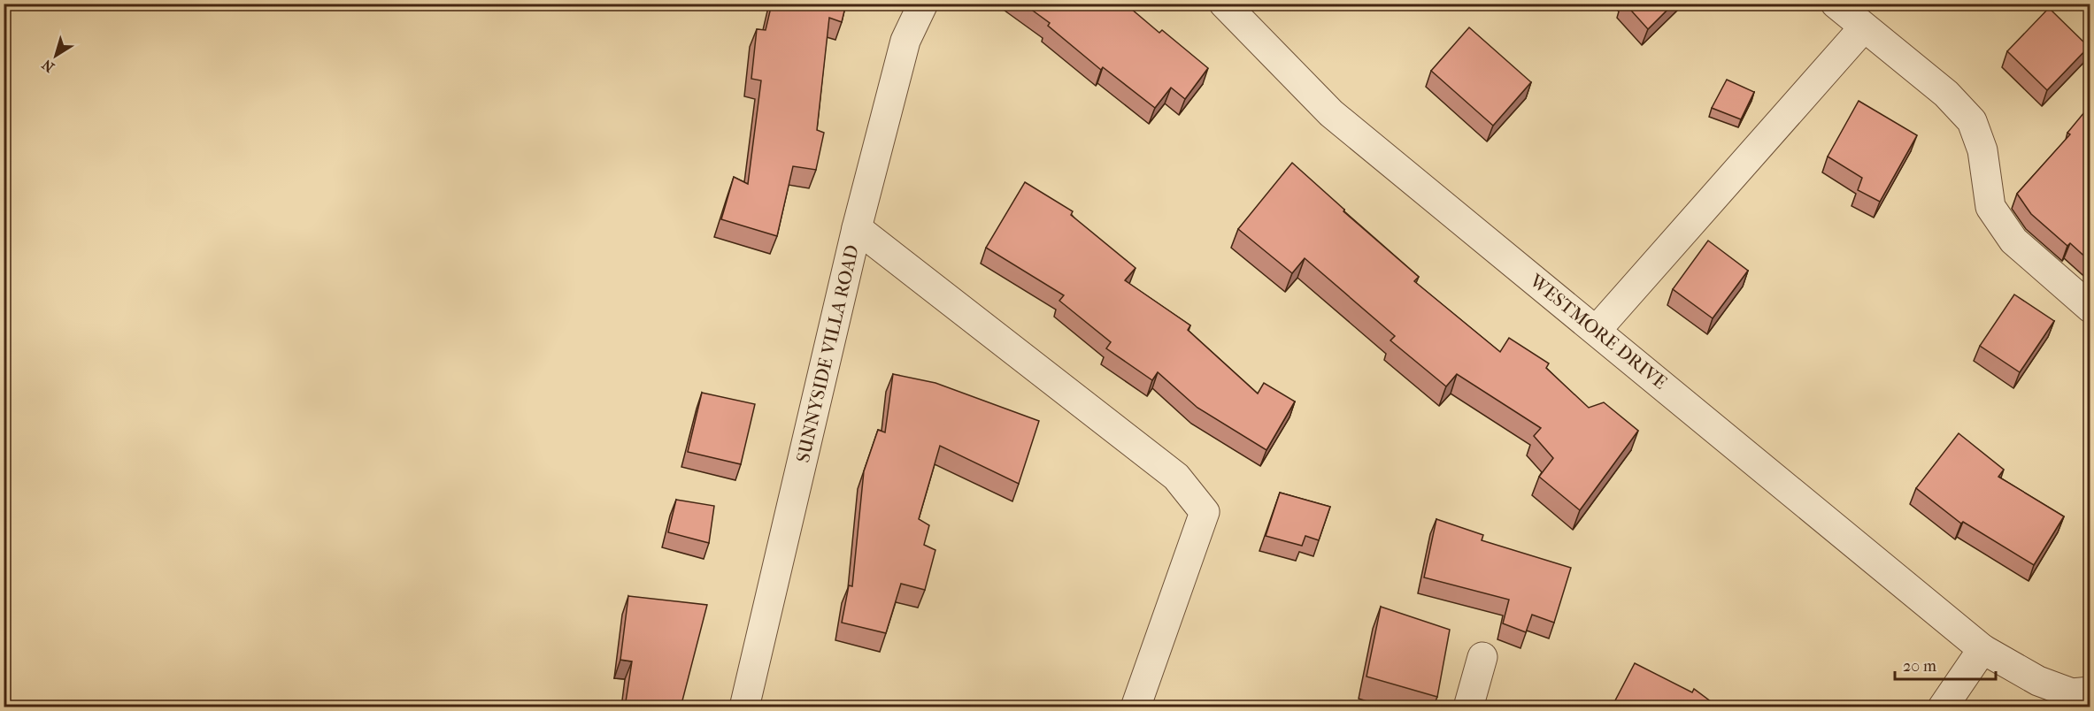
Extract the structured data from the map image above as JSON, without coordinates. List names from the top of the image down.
{
  "streets": {
    "street": ["WESTMORE DRIVE", "SUNNYSIDE VILLA ROAD"]
  },
  "scale_bar": "20 m",
  "north": "bottom left"
}
